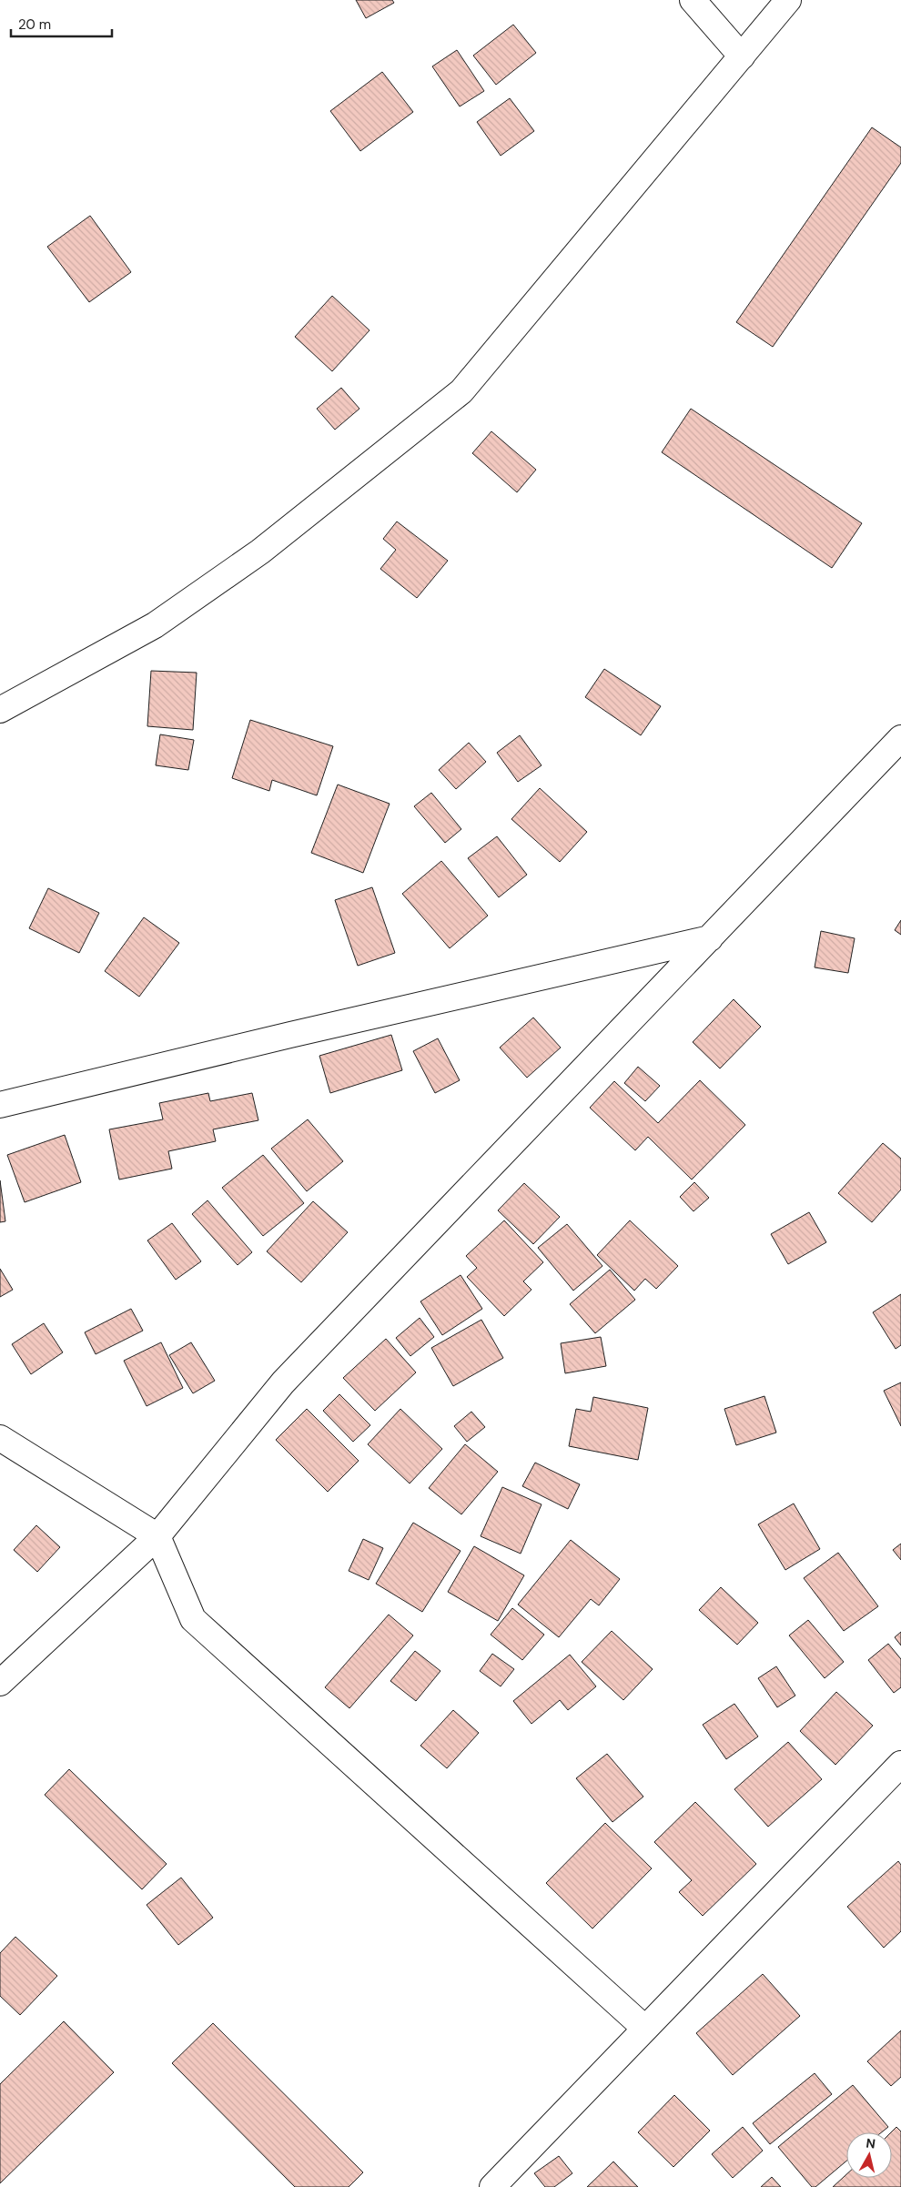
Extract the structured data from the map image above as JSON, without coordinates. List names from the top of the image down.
{
  "scale_bar": "20 m",
  "north": "top"
}
